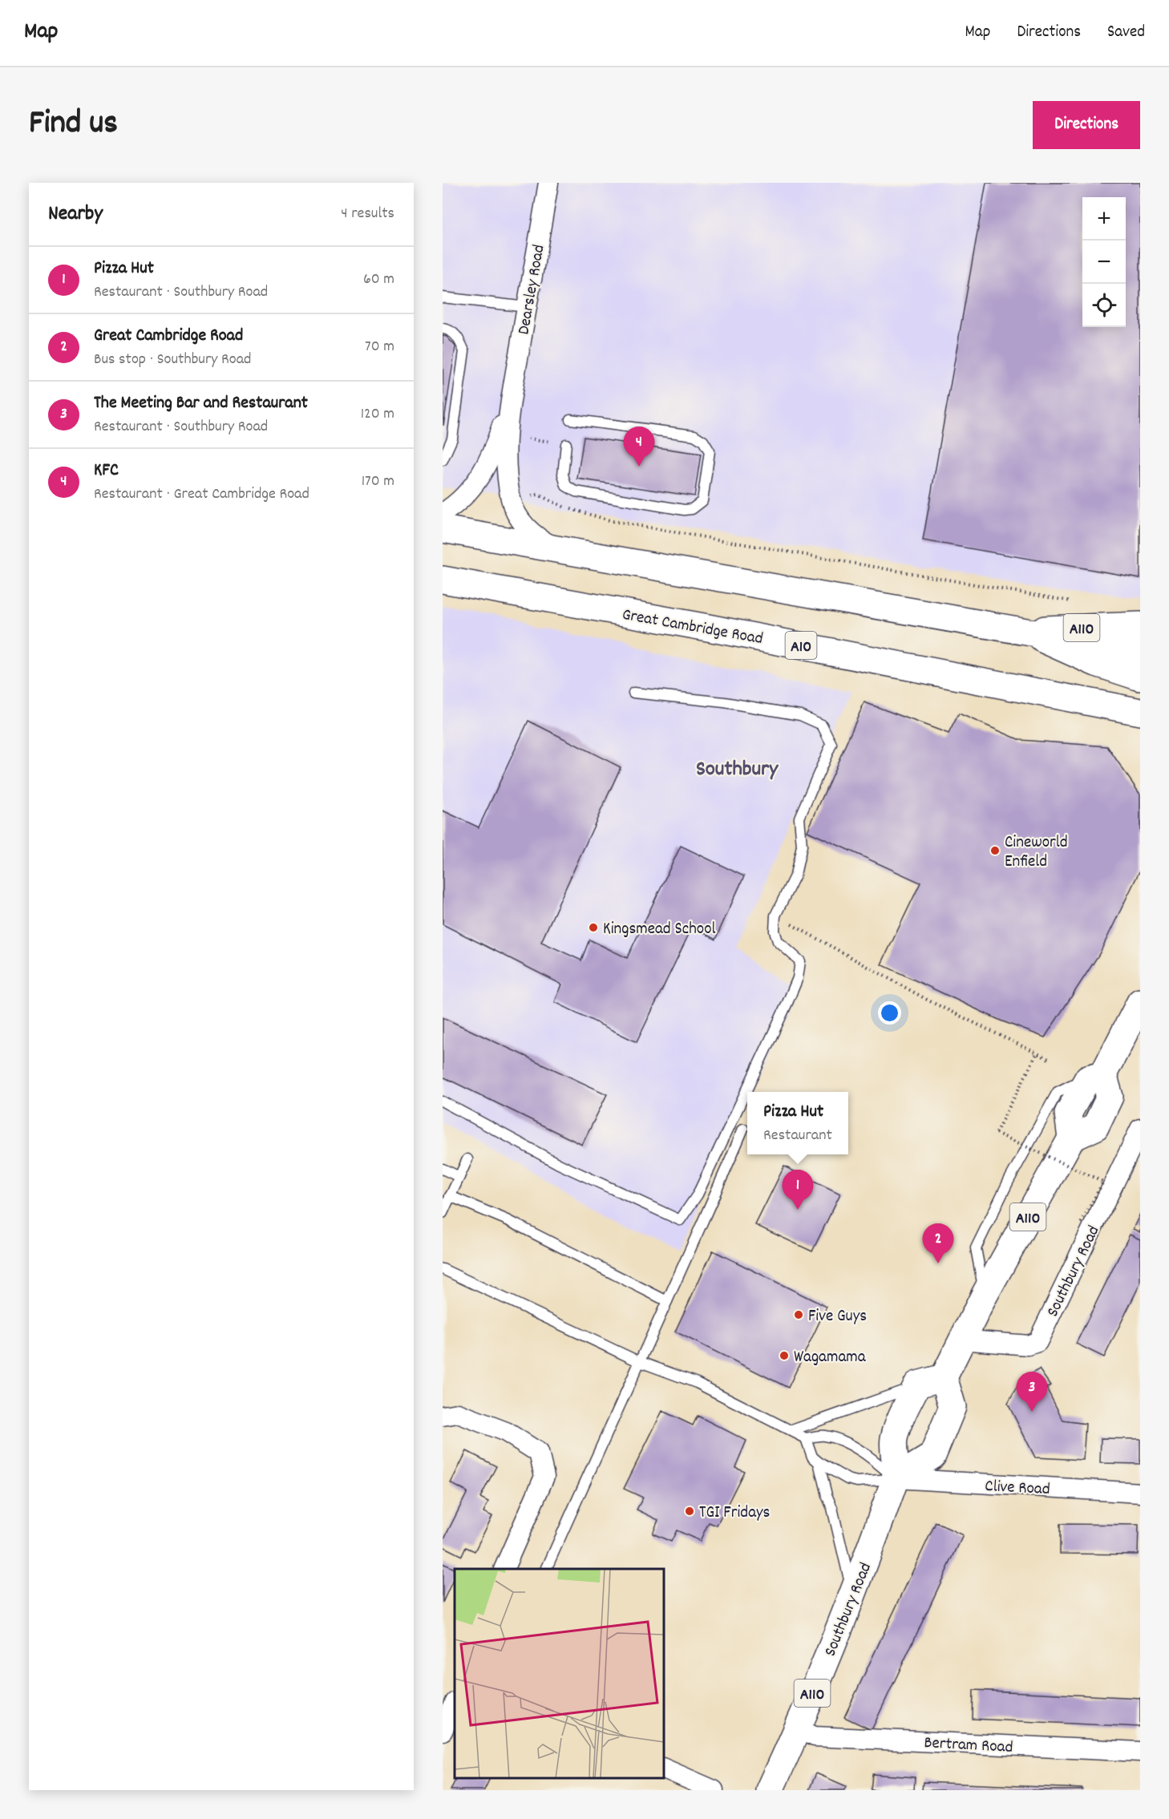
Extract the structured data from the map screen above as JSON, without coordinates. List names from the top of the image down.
{
  "streets": {
    "main road": [
      "Great Cambridge Road",
      "A110",
      "A10",
      "Southbury Road"
    ],
    "street": ["Dearsley Road", "Clive Road", "Bertram Road"]
  },
  "crossings": [
    ["A110", "Southbury Road"],
    ["Southbury Road", "Clive Road"],
    ["Southbury Road", "Bertram Road"]
  ],
  "districts": ["Southbury"],
  "places": [
    "Cineworld Enfield",
    "Kingsmead School",
    "Five Guys",
    "Wagamama",
    "TGI Fridays"
  ],
  "page": {
    "header": "Map",
    "nav": ["Map", "Directions", "Saved"],
    "title": "Find us",
    "buttons": "Directions",
    "heading": ["Nearby", "4 results"],
    "map_buttons": ["+", "−"],
    "list": [
      {
        "mark": "1",
        "name": "Pizza Hut",
        "note": "Restaurant · Southbury Road",
        "value": "60 m"
      },
      {
        "mark": "2",
        "name": "Great Cambridge Road",
        "note": "Bus stop · Southbury Road",
        "value": "70 m"
      },
      {
        "mark": "3",
        "name": "The Meeting Bar and Restaurant",
        "note": "Restaurant · Southbury Road",
        "value": "120 m"
      },
      {
        "mark": "4",
        "name": "KFC",
        "note": "Restaurant · Great Cambridge Road",
        "value": "170 m"
      }
    ],
    "pins": [
      "4",
      "1",
      "2",
      "3"
    ],
    "popup": ["Pizza Hut", "Restaurant"]
  }
}
